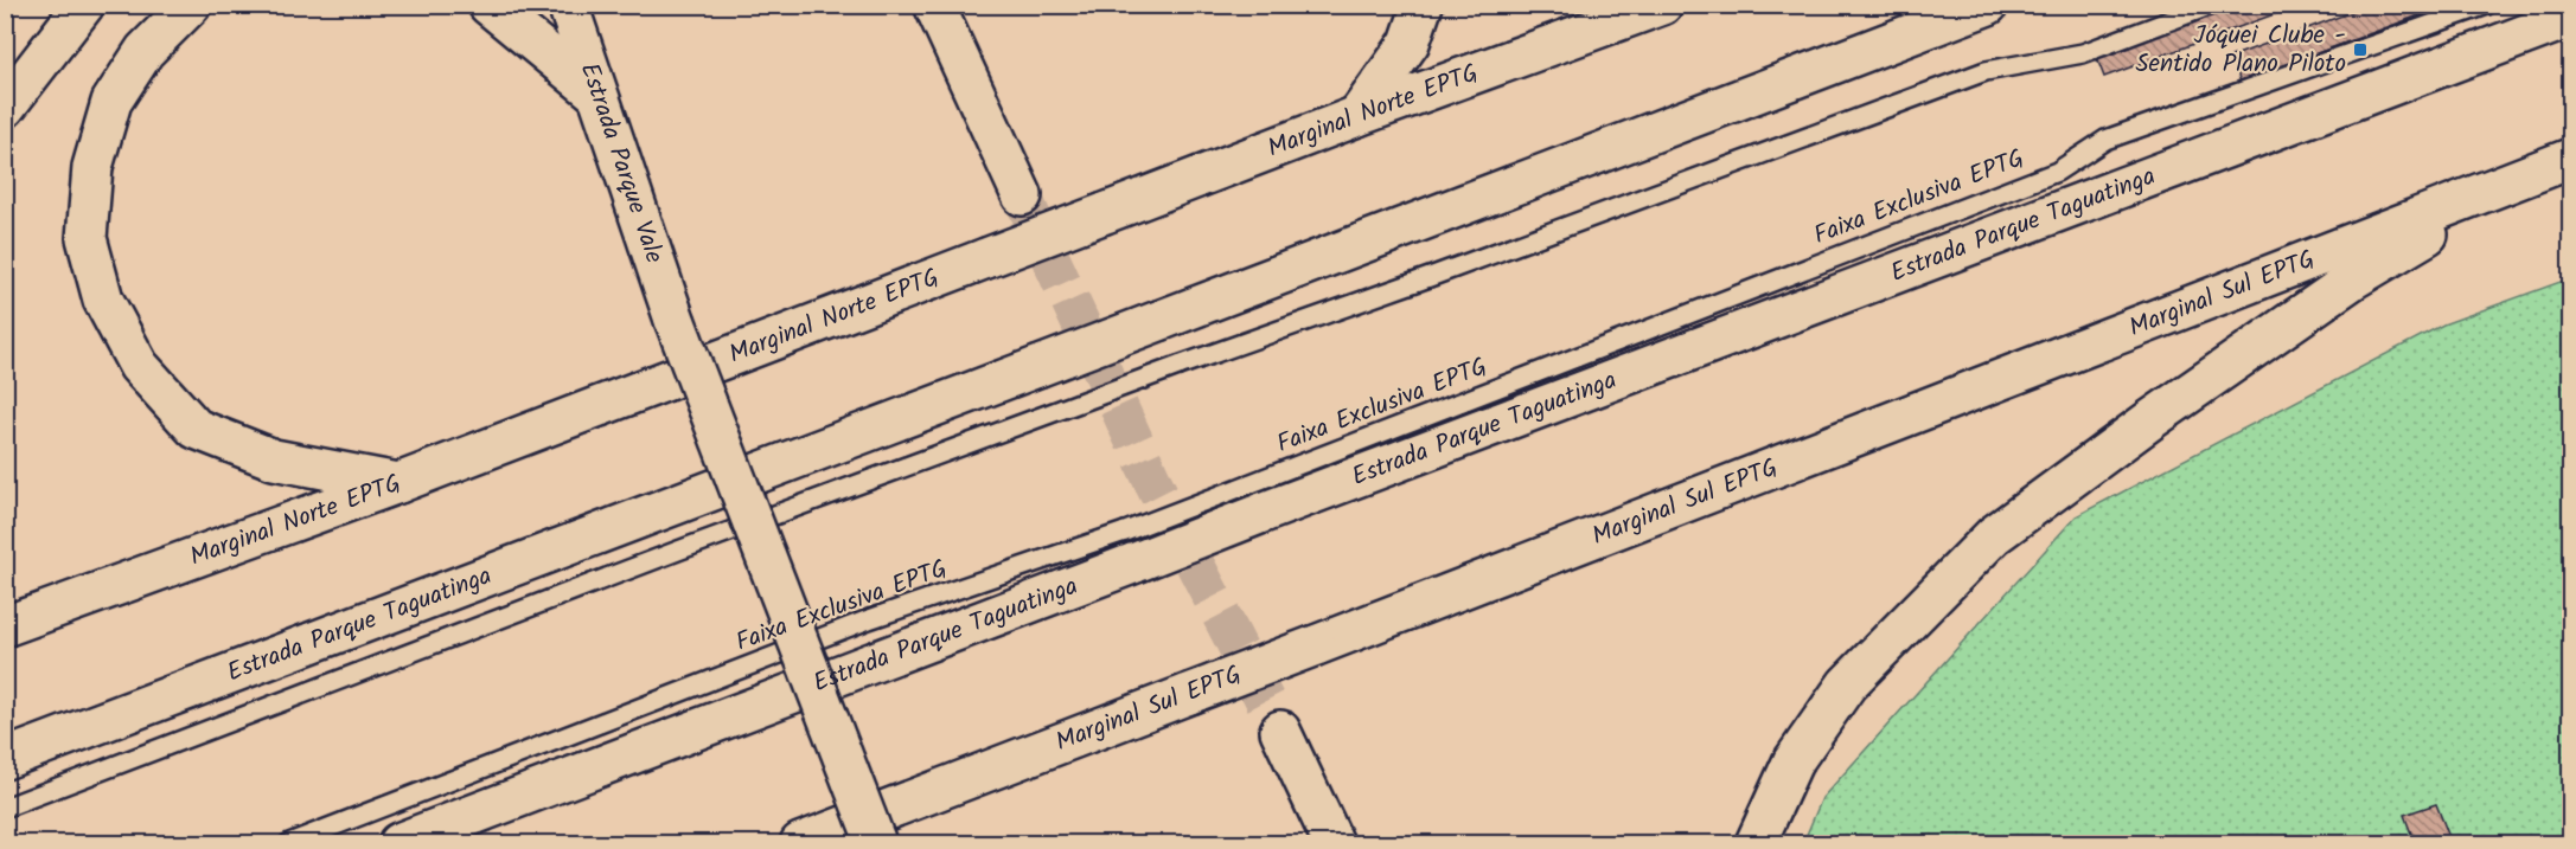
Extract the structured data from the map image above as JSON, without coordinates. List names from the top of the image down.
{
  "streets": {
    "main road": [
      "Marginal Norte EPTG",
      "Estrada Parque Vale",
      "Estrada Parque Taguatinga",
      "Marginal Sul EPTG"
    ],
    "lane": ["Faixa Exclusiva EPTG"]
  },
  "crossings": [
    ["Faixa Exclusiva EPTG", "Estrada Parque Taguatinga"]
  ],
  "places": {
    "transit": ["Jóquei Clube - Sentido Plano Piloto"]
  }
}
